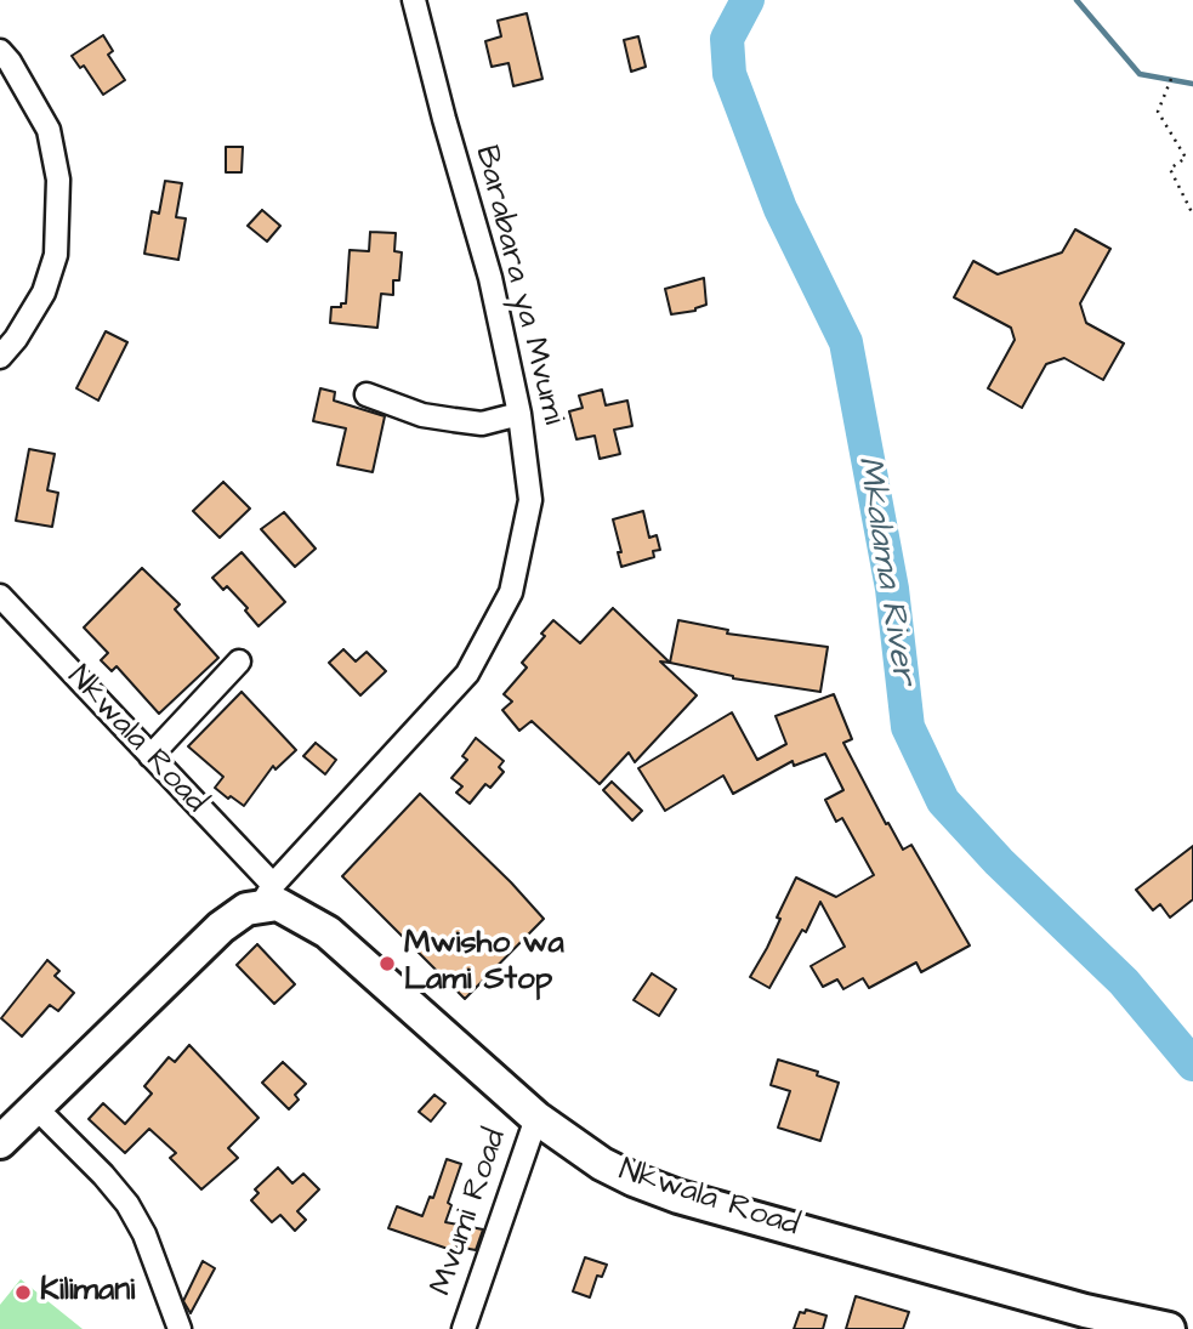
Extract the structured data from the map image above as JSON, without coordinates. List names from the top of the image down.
{
  "streets": {
    "street": ["Barabara ya Mvumi", "Nkwala Road", "Mvumi Road"]
  },
  "crossings": [
    ["Barabara ya Mvumi", "Nkwala Road"],
    ["Nkwala Road", "Mvumi Road"]
  ],
  "water": ["Mkalama River"],
  "places": ["Mwisho wa Lami Stop", "Kilimani"]
}
